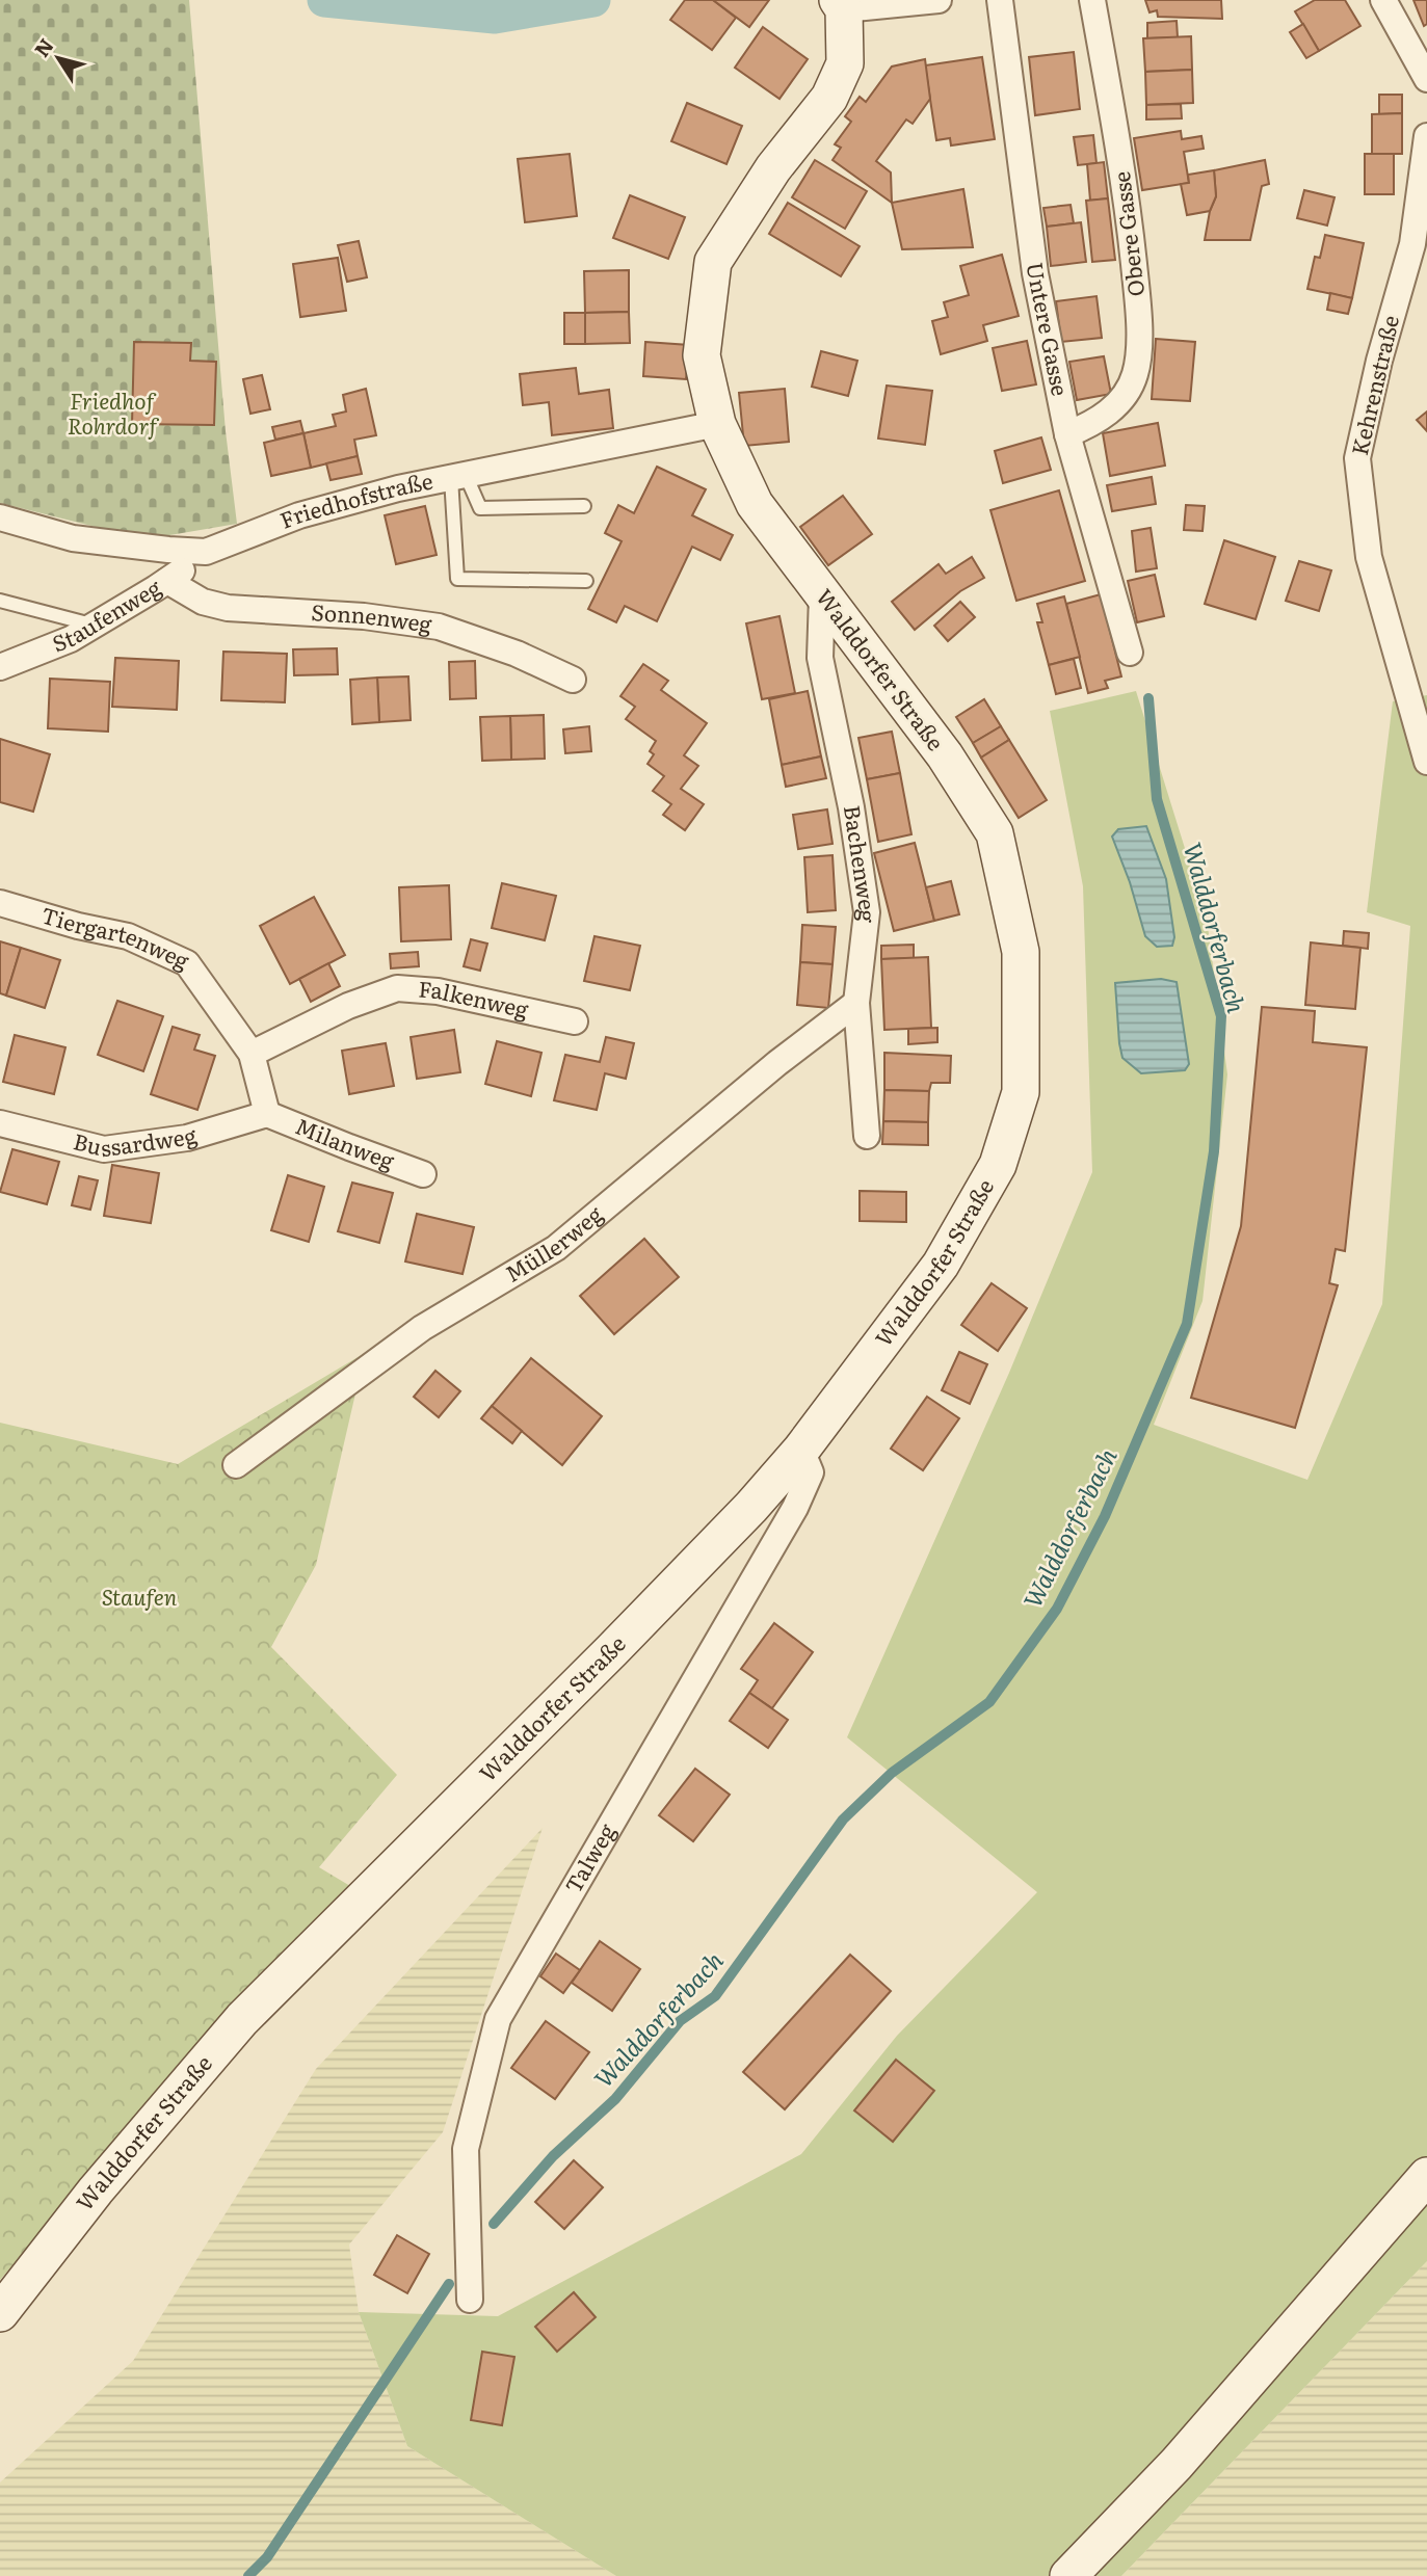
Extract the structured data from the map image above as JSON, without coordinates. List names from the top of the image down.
{
  "streets": {
    "street": [
      "Obere Gasse",
      "Untere Gasse",
      "Kehrenstraße",
      "Friedhofstraße",
      "Staufenweg",
      "Sonnenweg",
      "Walddorfer Straße",
      "Bachenweg",
      "Tiergartenweg",
      "Falkenweg",
      "Bussardweg",
      "Milanweg",
      "Müllerweg",
      "Talweg"
    ]
  },
  "crossings": [
    ["Obere Gasse", "Untere Gasse"],
    ["Friedhofstraße", "Staufenweg"],
    ["Friedhofstraße", "Walddorfer Straße"],
    ["Staufenweg", "Sonnenweg"],
    ["Walddorfer Straße", "Bachenweg"],
    ["Walddorfer Straße", "Talweg"],
    ["Bachenweg", "Müllerweg"],
    ["Tiergartenweg", "Falkenweg"],
    ["Tiergartenweg", "Bussardweg"],
    ["Tiergartenweg", "Milanweg"],
    ["Bussardweg", "Milanweg"]
  ],
  "water": ["Walddorferbach"],
  "parks": ["Friedhof Rohrdorf", "Staufen"],
  "north": "top left"
}
